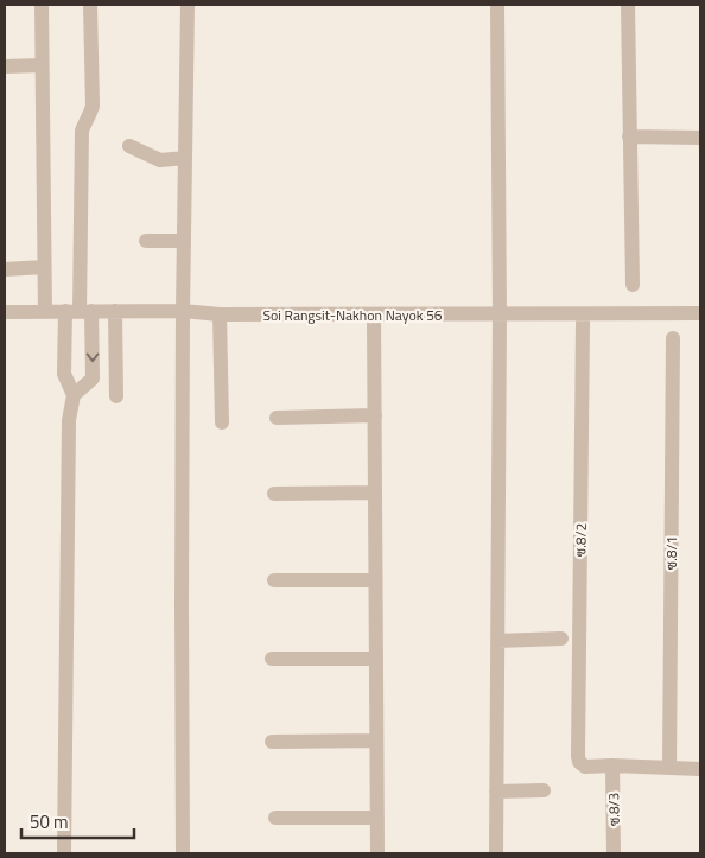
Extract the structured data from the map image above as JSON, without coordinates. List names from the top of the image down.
{
  "streets": {
    "street": [
      "Soi Rangsit-Nakhon Nayok 56",
      "ซ.8/2",
      "ซ.8/1",
      "ซ.8/3"
    ]
  },
  "crossings": [
    ["ซ.8/2", "ซ.8/3"]
  ],
  "scale_bar": "50 m"
}
